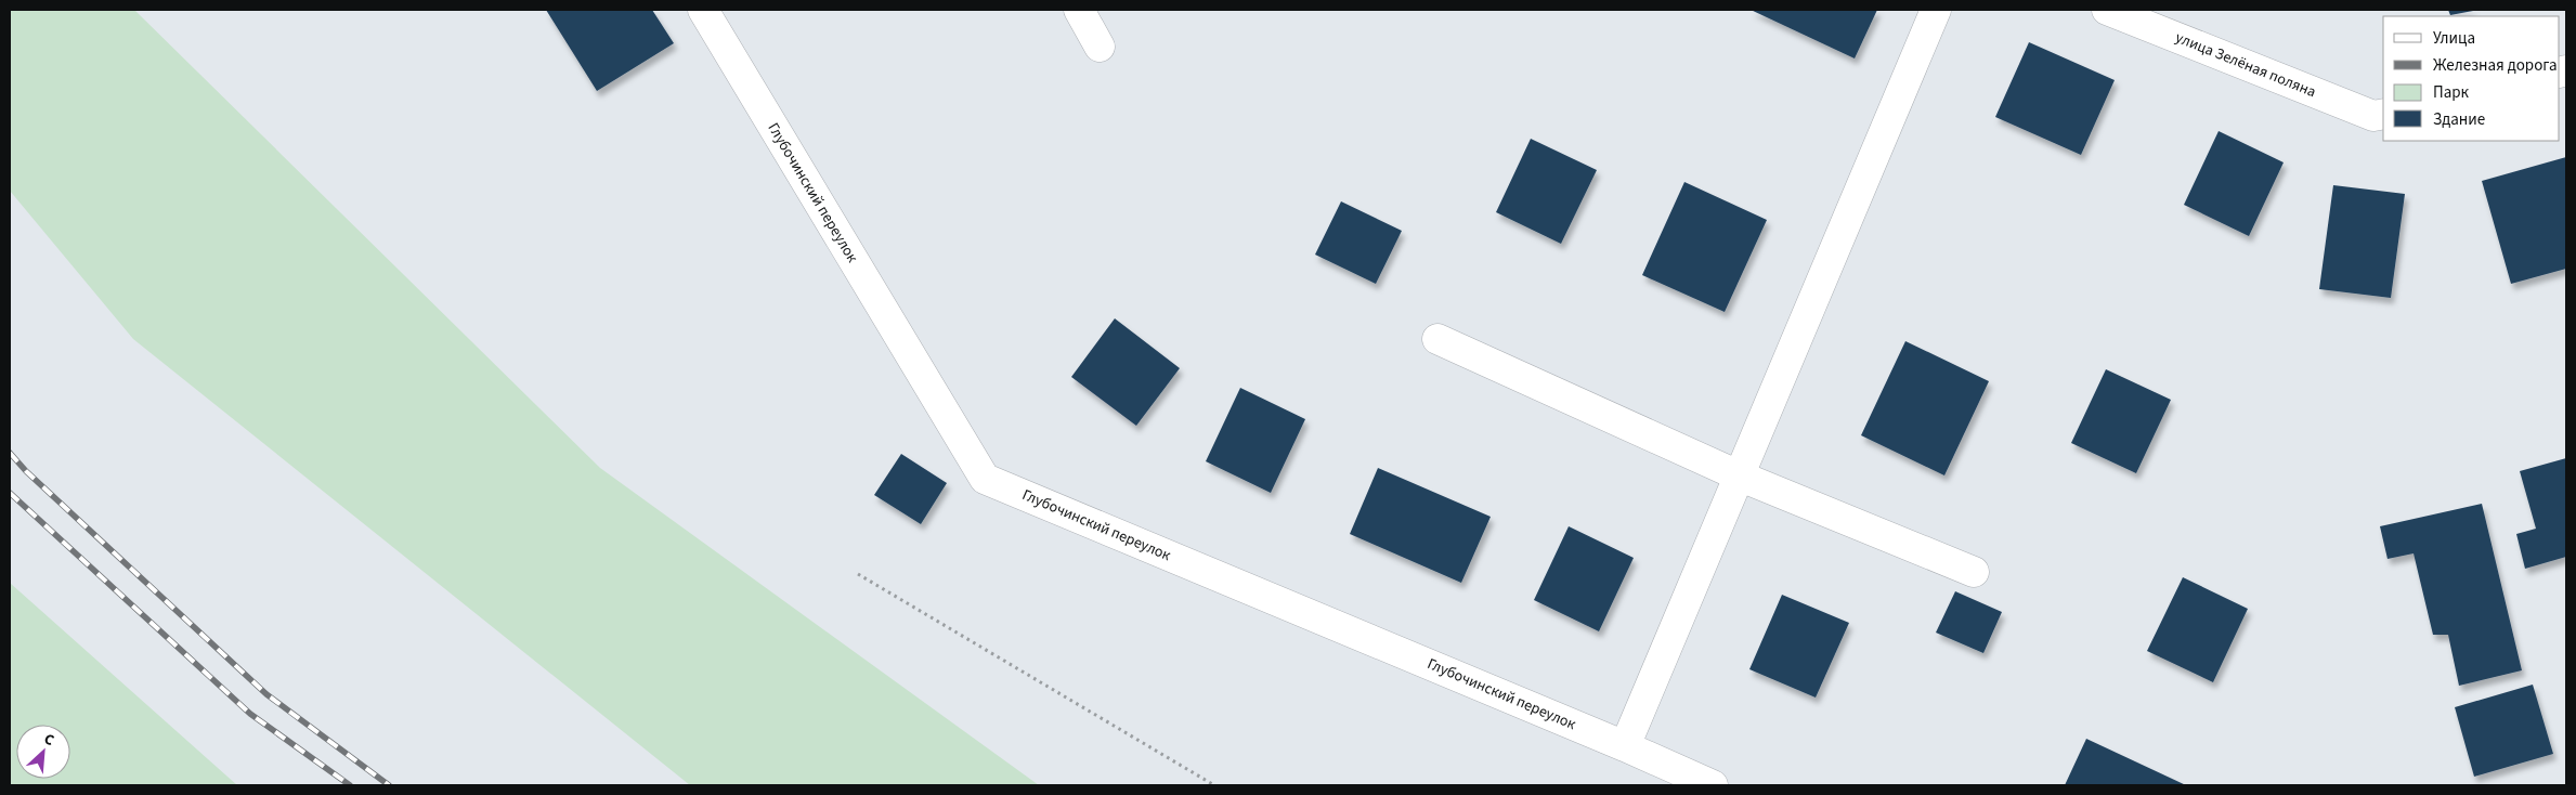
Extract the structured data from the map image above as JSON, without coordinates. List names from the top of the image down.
{
  "streets": {
    "street": ["улица Зелёная поляна", "Глубочинский переулок"]
  },
  "legend": [
    "Улица",
    "Железная дорога",
    "Парк",
    "Здание"
  ],
  "north": "top right"
}
